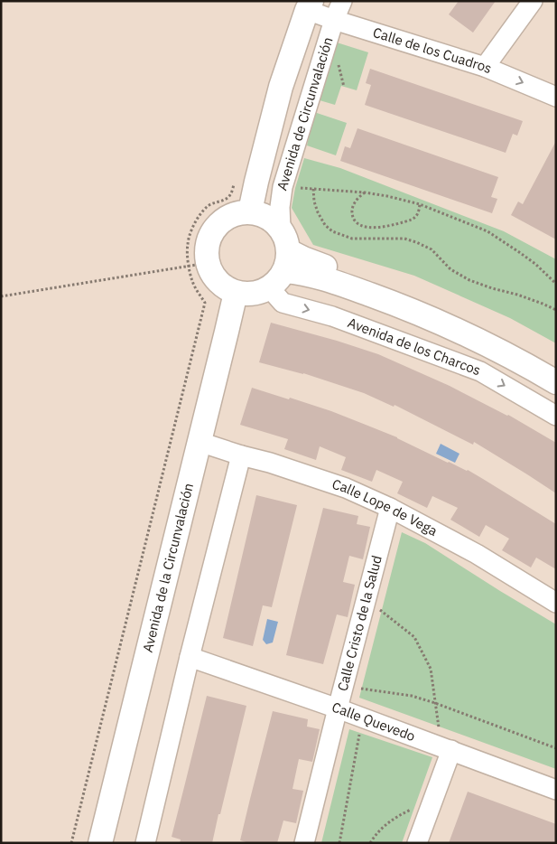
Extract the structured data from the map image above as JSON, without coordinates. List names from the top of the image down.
{
  "streets": {
    "street": [
      "Calle de los Cuadros",
      "Avenida de Circunvalación",
      "Avenida de los Charcos",
      "Calle Lope de Vega",
      "Avenida de la Circunvalación",
      "Calle Cristo de la Salud",
      "Calle Quevedo"
    ]
  },
  "crossings": [
    ["Calle de los Cuadros", "Avenida de Circunvalación"],
    ["Avenida de Circunvalación", "Avenida de los Charcos"],
    ["Avenida de Circunvalación", "Avenida de la Circunvalación"],
    ["Avenida de los Charcos", "Avenida de la Circunvalación"],
    ["Calle Lope de Vega", "Avenida de la Circunvalación"],
    ["Calle Lope de Vega", "Calle Cristo de la Salud"],
    ["Calle Cristo de la Salud", "Calle Quevedo"]
  ]
}
